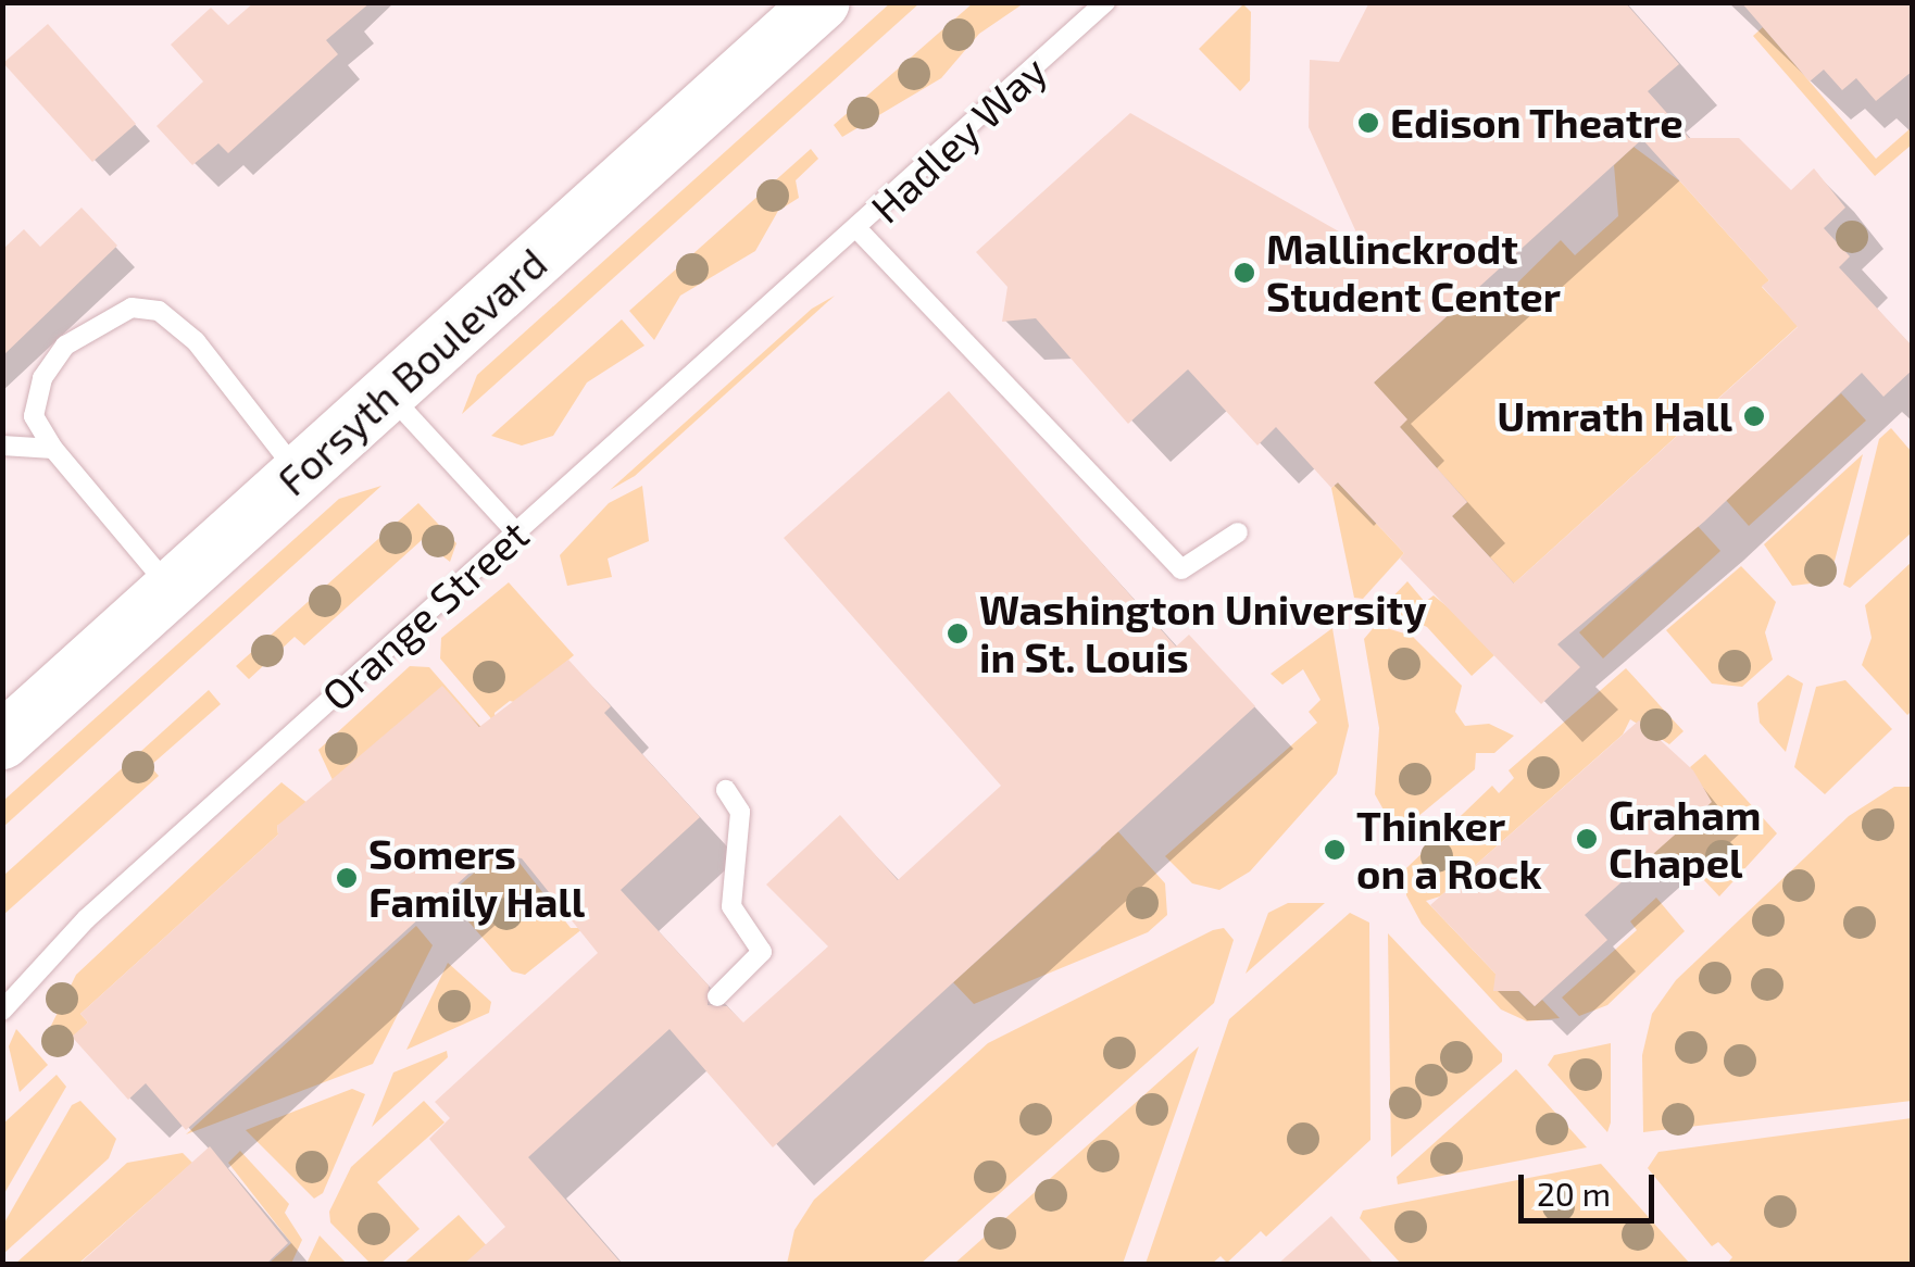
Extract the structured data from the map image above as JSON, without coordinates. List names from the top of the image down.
{
  "streets": {
    "main road": ["Forsyth Boulevard"],
    "lane": ["Hadley Way", "Orange Street"]
  },
  "crossings": [
    ["Hadley Way", "Orange Street"]
  ],
  "places": [
    "Edison Theatre",
    "Mallinckrodt Student Center",
    "Umrath Hall",
    "Washington University in St. Louis",
    "Graham Chapel",
    "Thinker on a Rock",
    "Somers Family Hall"
  ],
  "scale_bar": "20 m"
}
